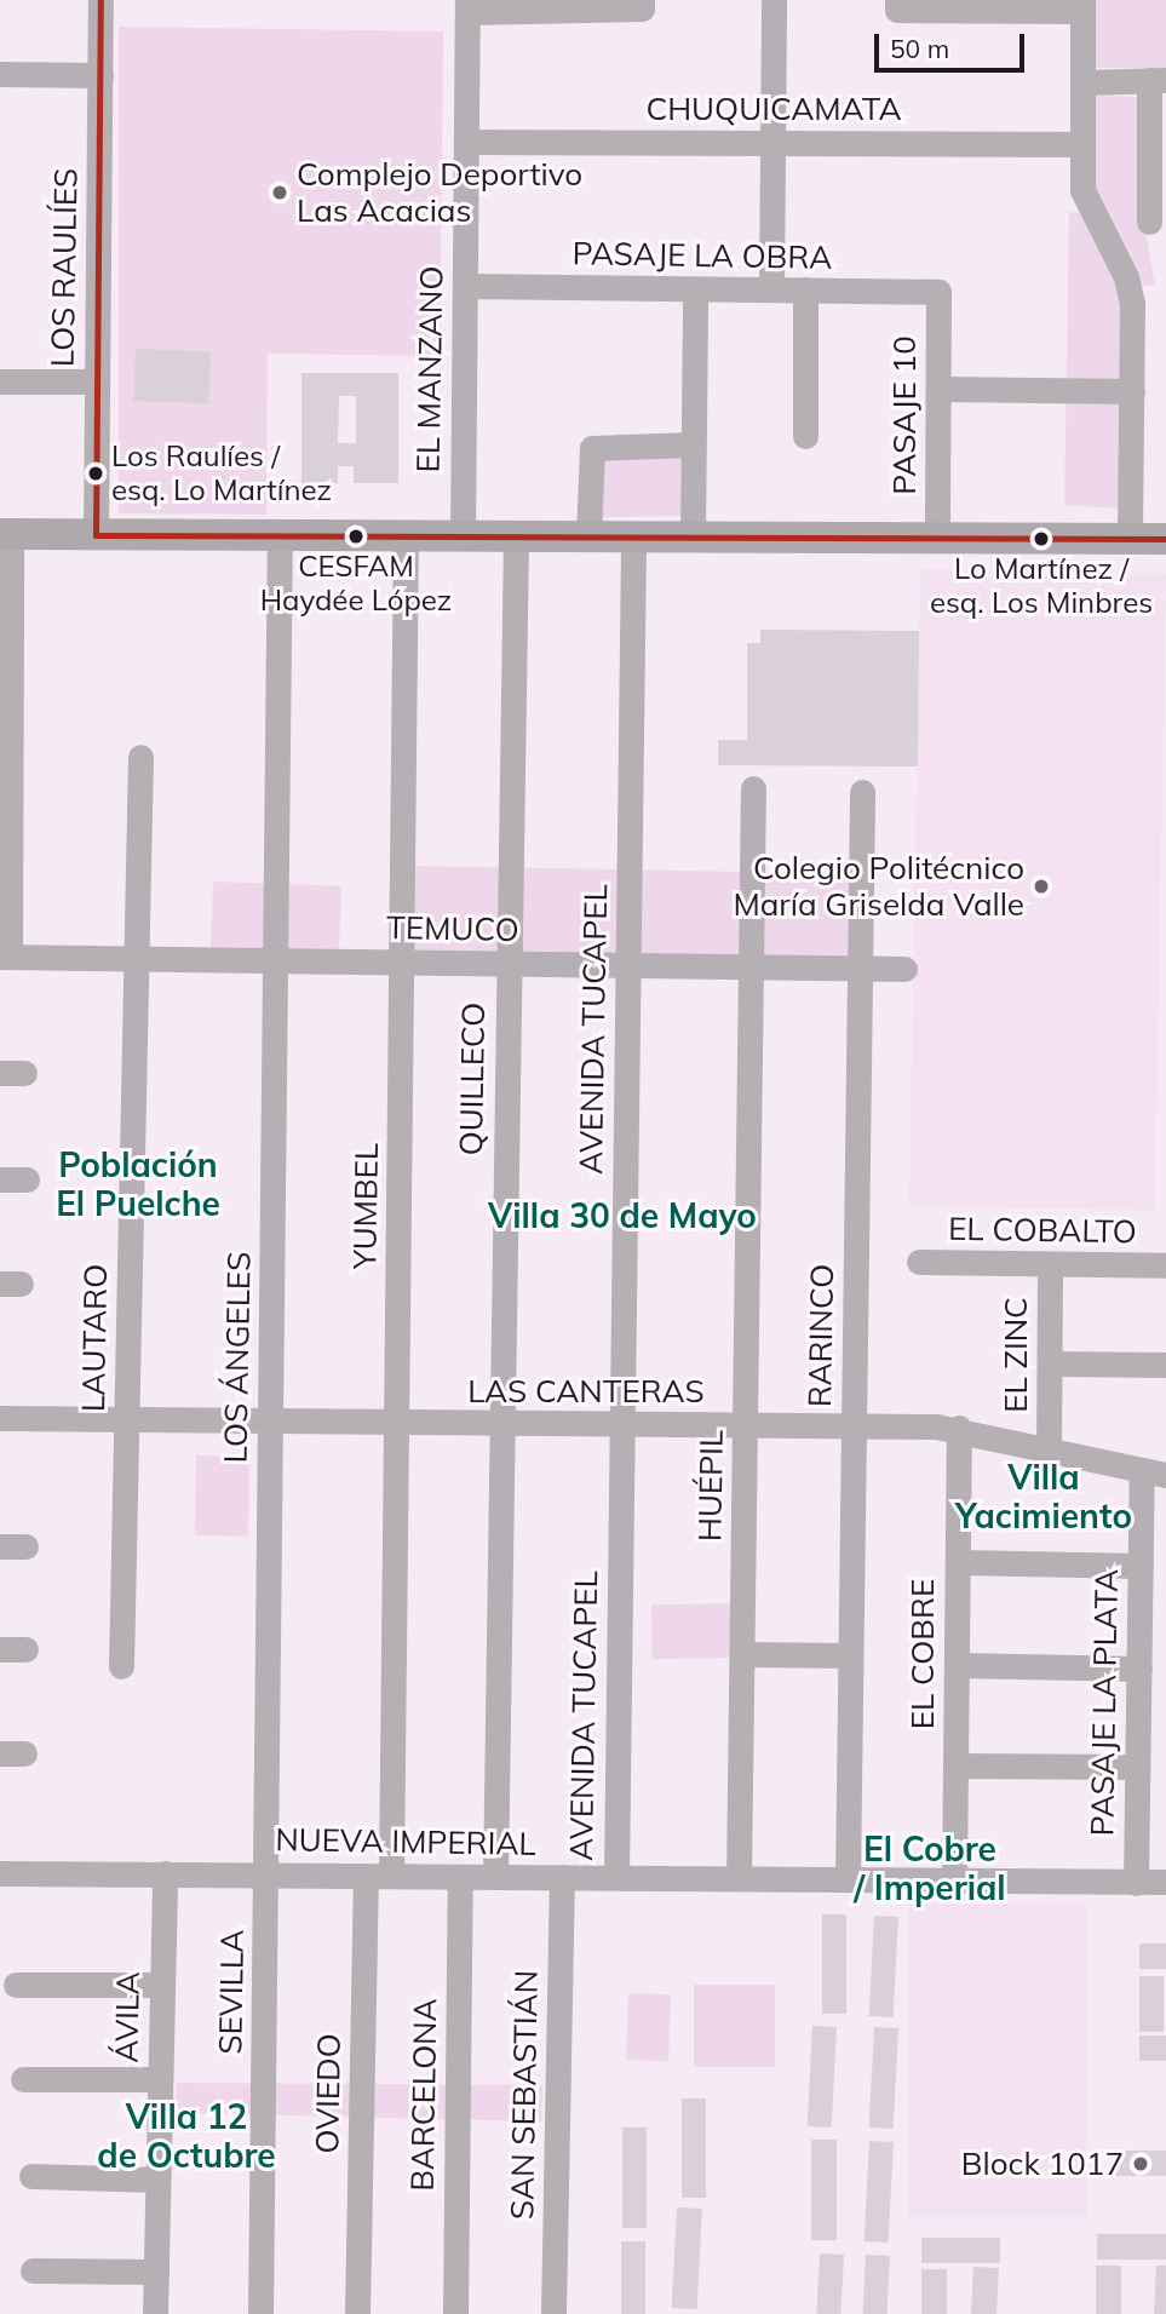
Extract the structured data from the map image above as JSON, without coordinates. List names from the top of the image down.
{
  "streets": {
    "street": [
      "CHUQUICAMATA",
      "PASAJE LA OBRA",
      "LOS RAULÍES",
      "EL MANZANO",
      "PASAJE 10",
      "TEMUCO",
      "AVENIDA TUCAPEL",
      "QUILLECO",
      "YUMBEL",
      "EL COBALTO",
      "RARINCO",
      "LAUTARO",
      "EL ZINC",
      "LOS ÁNGELES",
      "LAS CANTERAS",
      "HUÉPIL",
      "EL COBRE",
      "PASAJE LA PLATA",
      "NUEVA IMPERIAL",
      "SEVILLA",
      "ÁVILA",
      "OVIEDO",
      "BARCELONA",
      "SAN SEBASTIÁN"
    ]
  },
  "crossings": [
    ["CHUQUICAMATA", "EL MANZANO"],
    ["PASAJE LA OBRA", "EL MANZANO"],
    ["PASAJE LA OBRA", "PASAJE 10"],
    ["TEMUCO", "AVENIDA TUCAPEL"],
    ["TEMUCO", "QUILLECO"],
    ["TEMUCO", "YUMBEL"],
    ["TEMUCO", "RARINCO"],
    ["TEMUCO", "LAUTARO"],
    ["TEMUCO", "LOS ÁNGELES"],
    ["TEMUCO", "HUÉPIL"],
    ["AVENIDA TUCAPEL", "LAS CANTERAS"],
    ["AVENIDA TUCAPEL", "NUEVA IMPERIAL"],
    ["QUILLECO", "LAS CANTERAS"],
    ["QUILLECO", "NUEVA IMPERIAL"],
    ["YUMBEL", "LAS CANTERAS"],
    ["YUMBEL", "NUEVA IMPERIAL"],
    ["YUMBEL", "OVIEDO"],
    ["EL COBALTO", "EL ZINC"],
    ["RARINCO", "LAS CANTERAS"],
    ["RARINCO", "NUEVA IMPERIAL"],
    ["LAUTARO", "LAS CANTERAS"],
    ["EL ZINC", "LAS CANTERAS"],
    ["LOS ÁNGELES", "LAS CANTERAS"],
    ["LOS ÁNGELES", "NUEVA IMPERIAL"],
    ["LOS ÁNGELES", "SEVILLA"],
    ["LAS CANTERAS", "HUÉPIL"],
    ["LAS CANTERAS", "EL COBRE"],
    ["LAS CANTERAS", "PASAJE LA PLATA"],
    ["HUÉPIL", "NUEVA IMPERIAL"],
    ["EL COBRE", "NUEVA IMPERIAL"],
    ["PASAJE LA PLATA", "NUEVA IMPERIAL"],
    ["NUEVA IMPERIAL", "SEVILLA"],
    ["NUEVA IMPERIAL", "ÁVILA"],
    ["NUEVA IMPERIAL", "OVIEDO"],
    ["NUEVA IMPERIAL", "BARCELONA"],
    ["NUEVA IMPERIAL", "SAN SEBASTIÁN"]
  ],
  "districts": [
    "Población El Puelche",
    "Villa 30 de Mayo",
    "Villa Yacimiento",
    "El Cobre / Imperial",
    "Villa 12 de Octubre"
  ],
  "places": [
    "Complejo Deportivo Las Acacias",
    "Los Raulíes / esq. Lo Martínez",
    "CESFAM Haydée López",
    "Lo Martínez / esq. Los Minbres",
    "Colegio Politécnico María Griselda Valle",
    "Block 1017"
  ],
  "scale_bar": "50 m"
}
